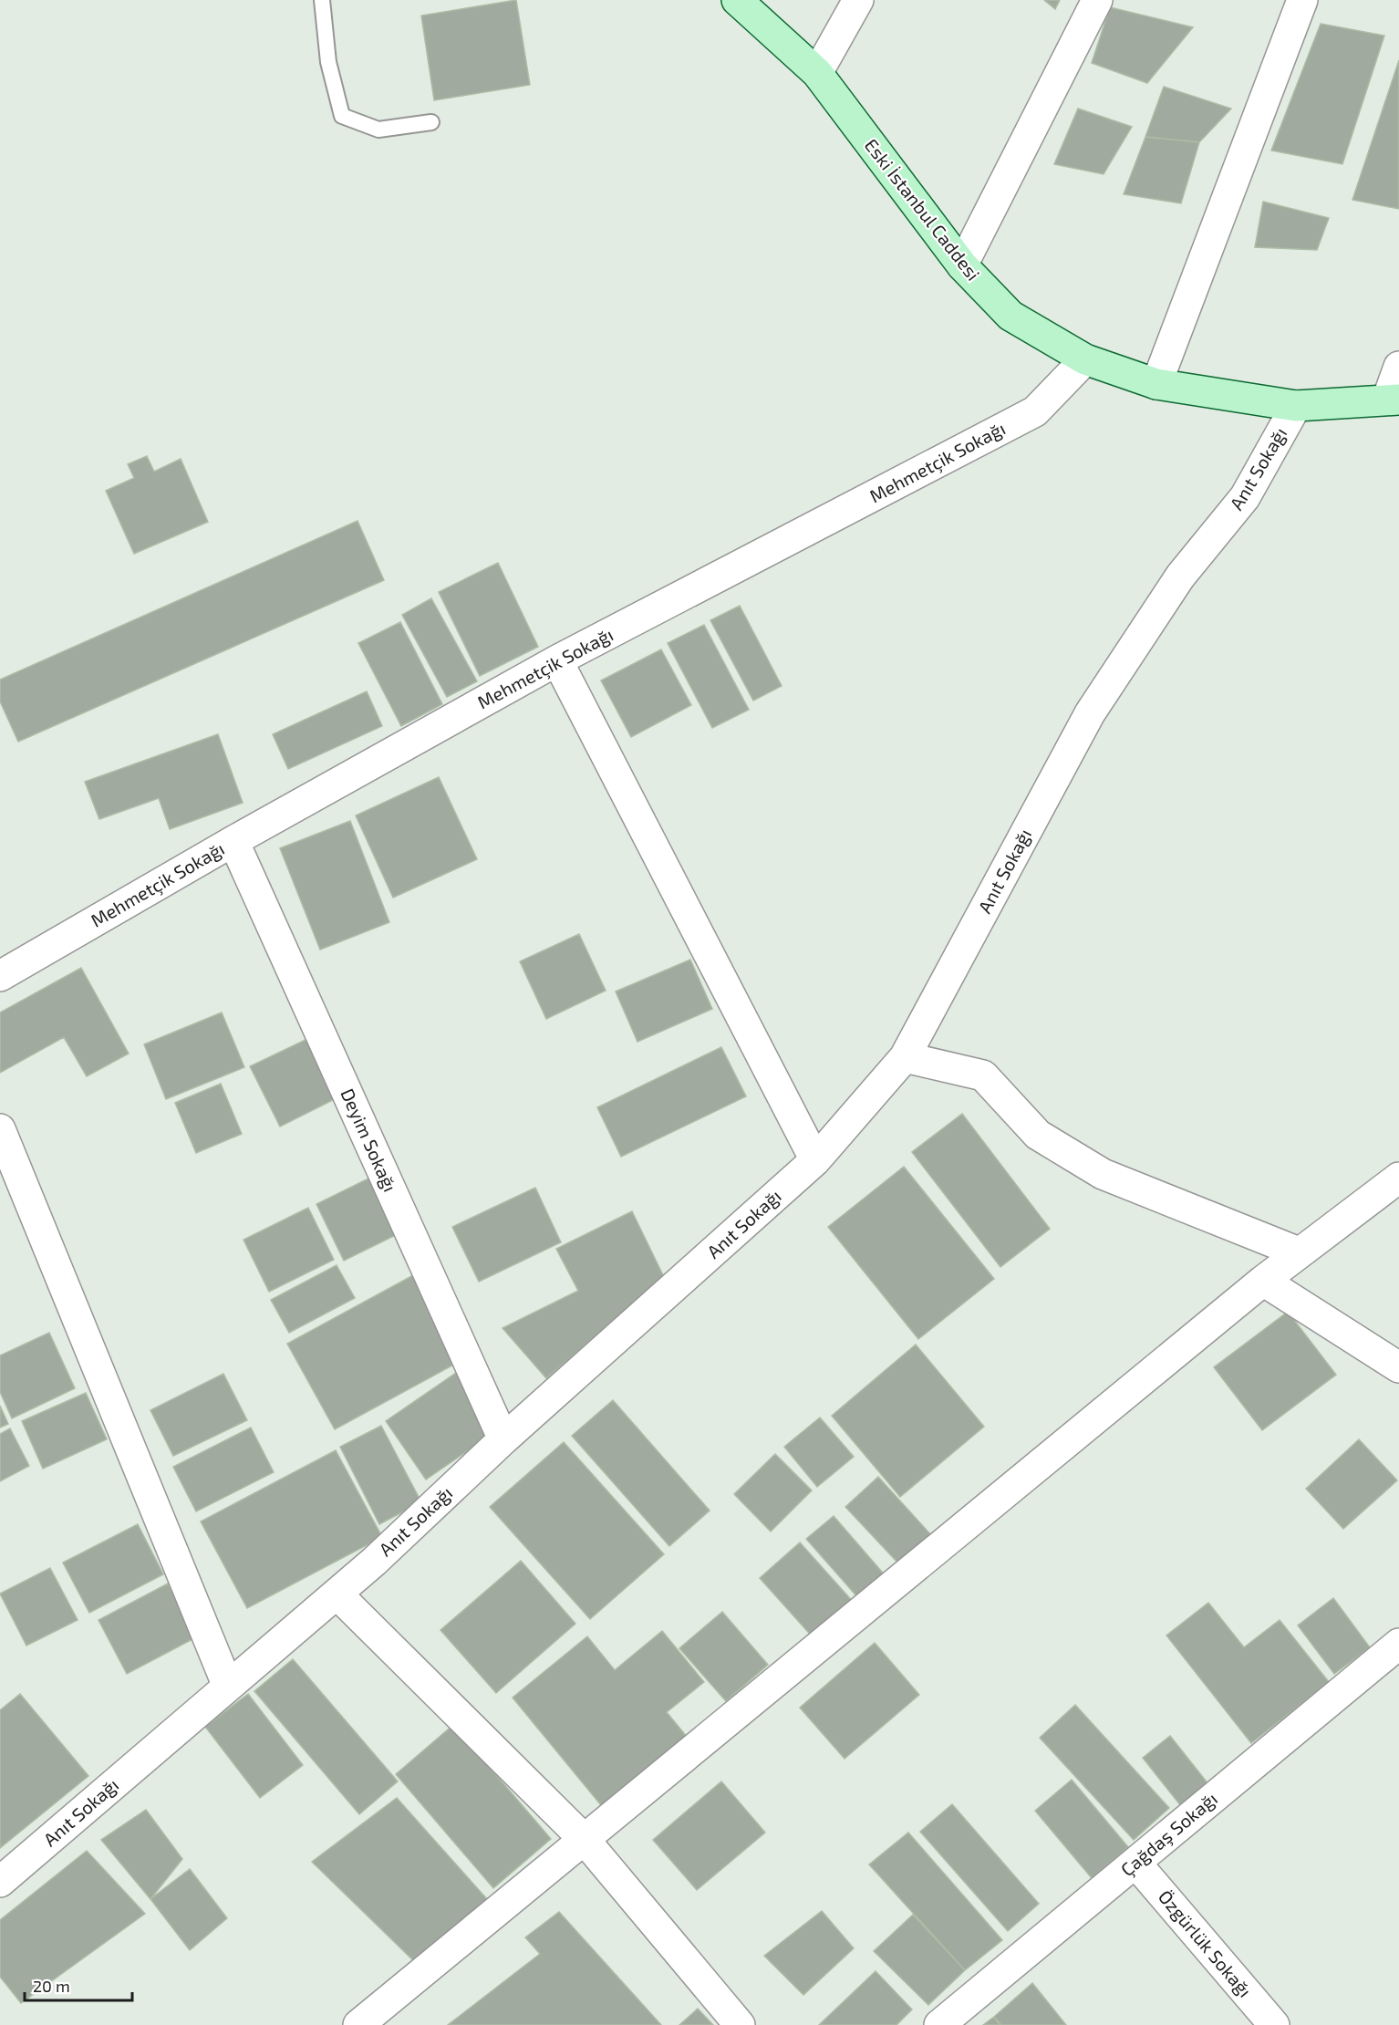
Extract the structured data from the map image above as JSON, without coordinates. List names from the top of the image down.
{
  "streets": {
    "main road": ["Eski İstanbul Caddesi"],
    "street": [
      "Mehmetçik Sokağı",
      "Anıt Sokağı",
      "Deyim Sokağı",
      "Çağdaş Sokağı",
      "Özgürlük Sokağı"
    ]
  },
  "crossings": [
    ["Eski İstanbul Caddesi", "Mehmetçik Sokağı"],
    ["Eski İstanbul Caddesi", "Anıt Sokağı"],
    ["Mehmetçik Sokağı", "Deyim Sokağı"],
    ["Anıt Sokağı", "Deyim Sokağı"],
    ["Çağdaş Sokağı", "Özgürlük Sokağı"]
  ],
  "scale_bar": "20 m"
}
